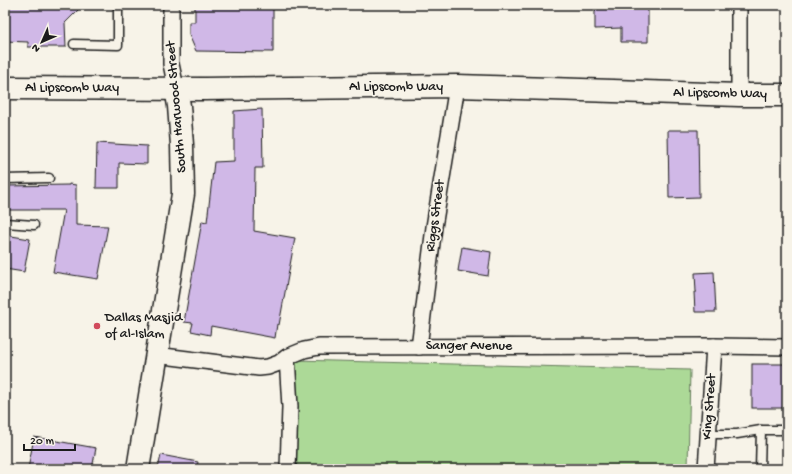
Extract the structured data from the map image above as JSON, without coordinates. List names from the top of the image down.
{
  "streets": {
    "street": [
      "Al Lipscomb Way",
      "South Harwood Street",
      "Riggs Street",
      "Sanger Avenue",
      "King Street"
    ]
  },
  "crossings": [
    ["Al Lipscomb Way", "South Harwood Street"],
    ["Al Lipscomb Way", "Riggs Street"],
    ["South Harwood Street", "Sanger Avenue"],
    ["Riggs Street", "Sanger Avenue"],
    ["Sanger Avenue", "King Street"]
  ],
  "places": ["Dallas Masjid of al-Islam"],
  "scale_bar": "20 m",
  "north": "bottom left"
}
